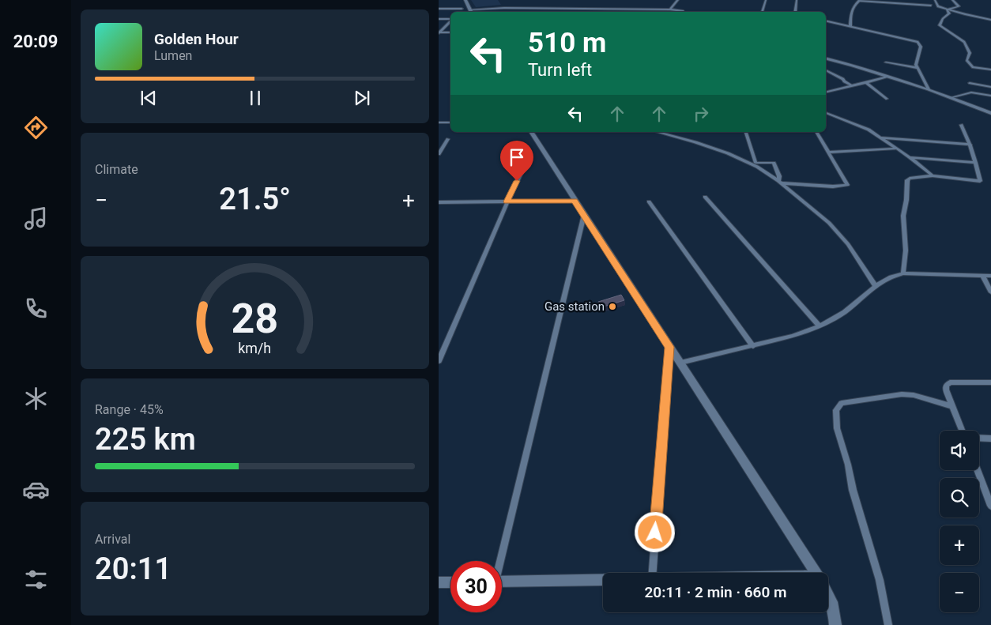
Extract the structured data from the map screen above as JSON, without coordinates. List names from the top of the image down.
{
  "places": ["Gas station"],
  "page": {
    "tabs": "20:09",
    "turn": ["510 m", "Turn left"],
    "song": ["Golden Hour", "Lumen"],
    "tile": [
      "Climate",
      ["Range · 45%", "225 km"],
      ["Arrival", "20:11"]
    ],
    "heat": ["−", "21.5°", "+"],
    "map_buttons": ["+", "−"],
    "limit": "30",
    "trip": "20:11 · 2 min · 660 m",
    "gauge": ["28", "km/h"]
  }
}
